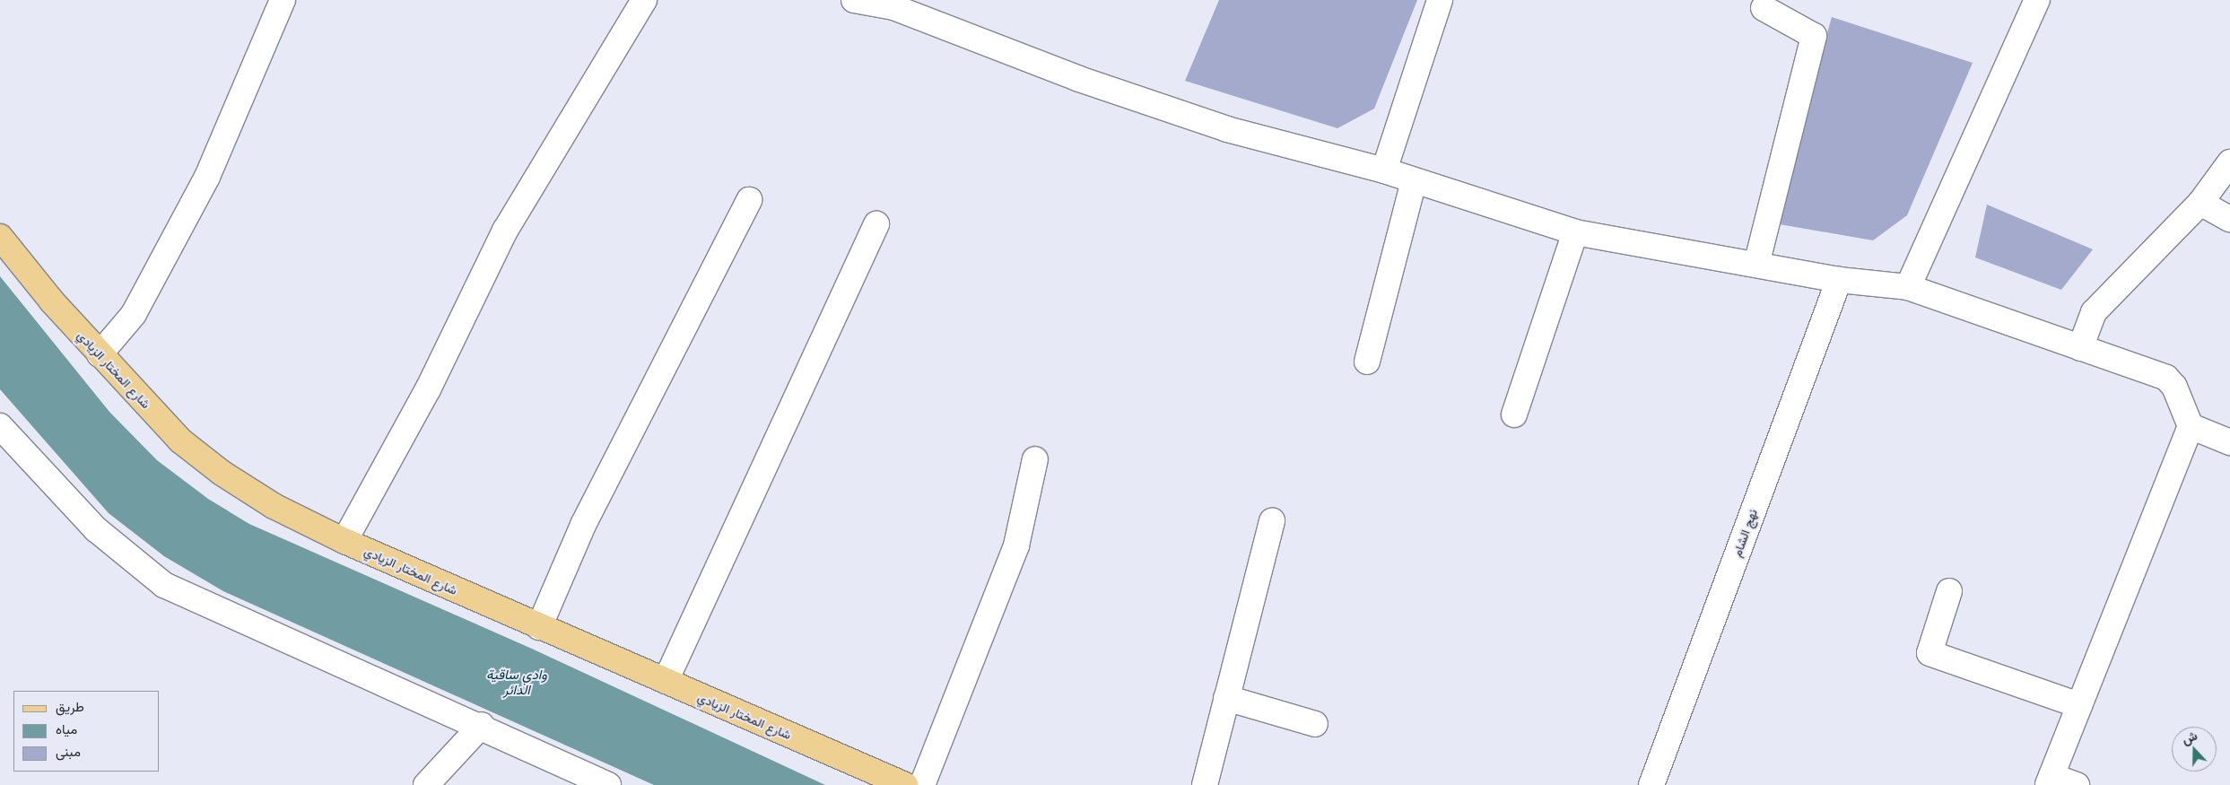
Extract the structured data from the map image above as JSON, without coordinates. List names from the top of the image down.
{
  "streets": {
    "main road": ["شارع المختار الزيادي"],
    "street": ["نهج الشام"]
  },
  "water": ["وادي ساقية الدائر"],
  "legend": ["طريق", "مياه", "مبنى"],
  "north": "top"
}
